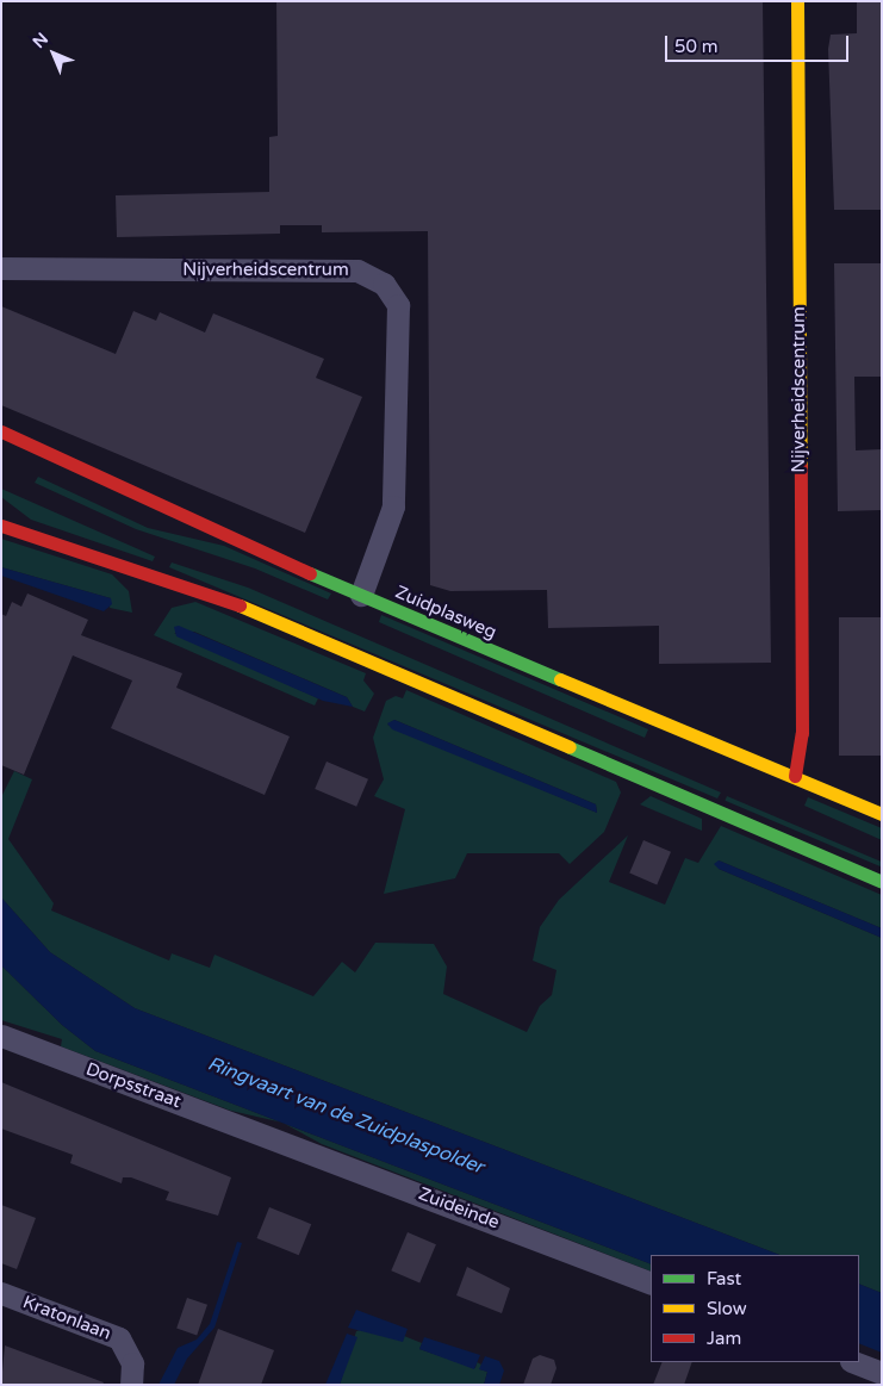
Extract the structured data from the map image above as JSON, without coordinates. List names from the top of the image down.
{
  "streets": {
    "street": [
      "Nijverheidscentrum",
      "Zuidplasweg",
      "Dorpsstraat",
      "Zuideinde",
      "Kratonlaan"
    ]
  },
  "crossings": [
    ["Nijverheidscentrum", "Zuidplasweg"],
    ["Dorpsstraat", "Zuideinde"]
  ],
  "water": ["Ringvaart van de Zuidplaspolder"],
  "legend": ["Fast", "Slow", "Jam"],
  "scale_bar": "50 m",
  "north": "top left"
}
